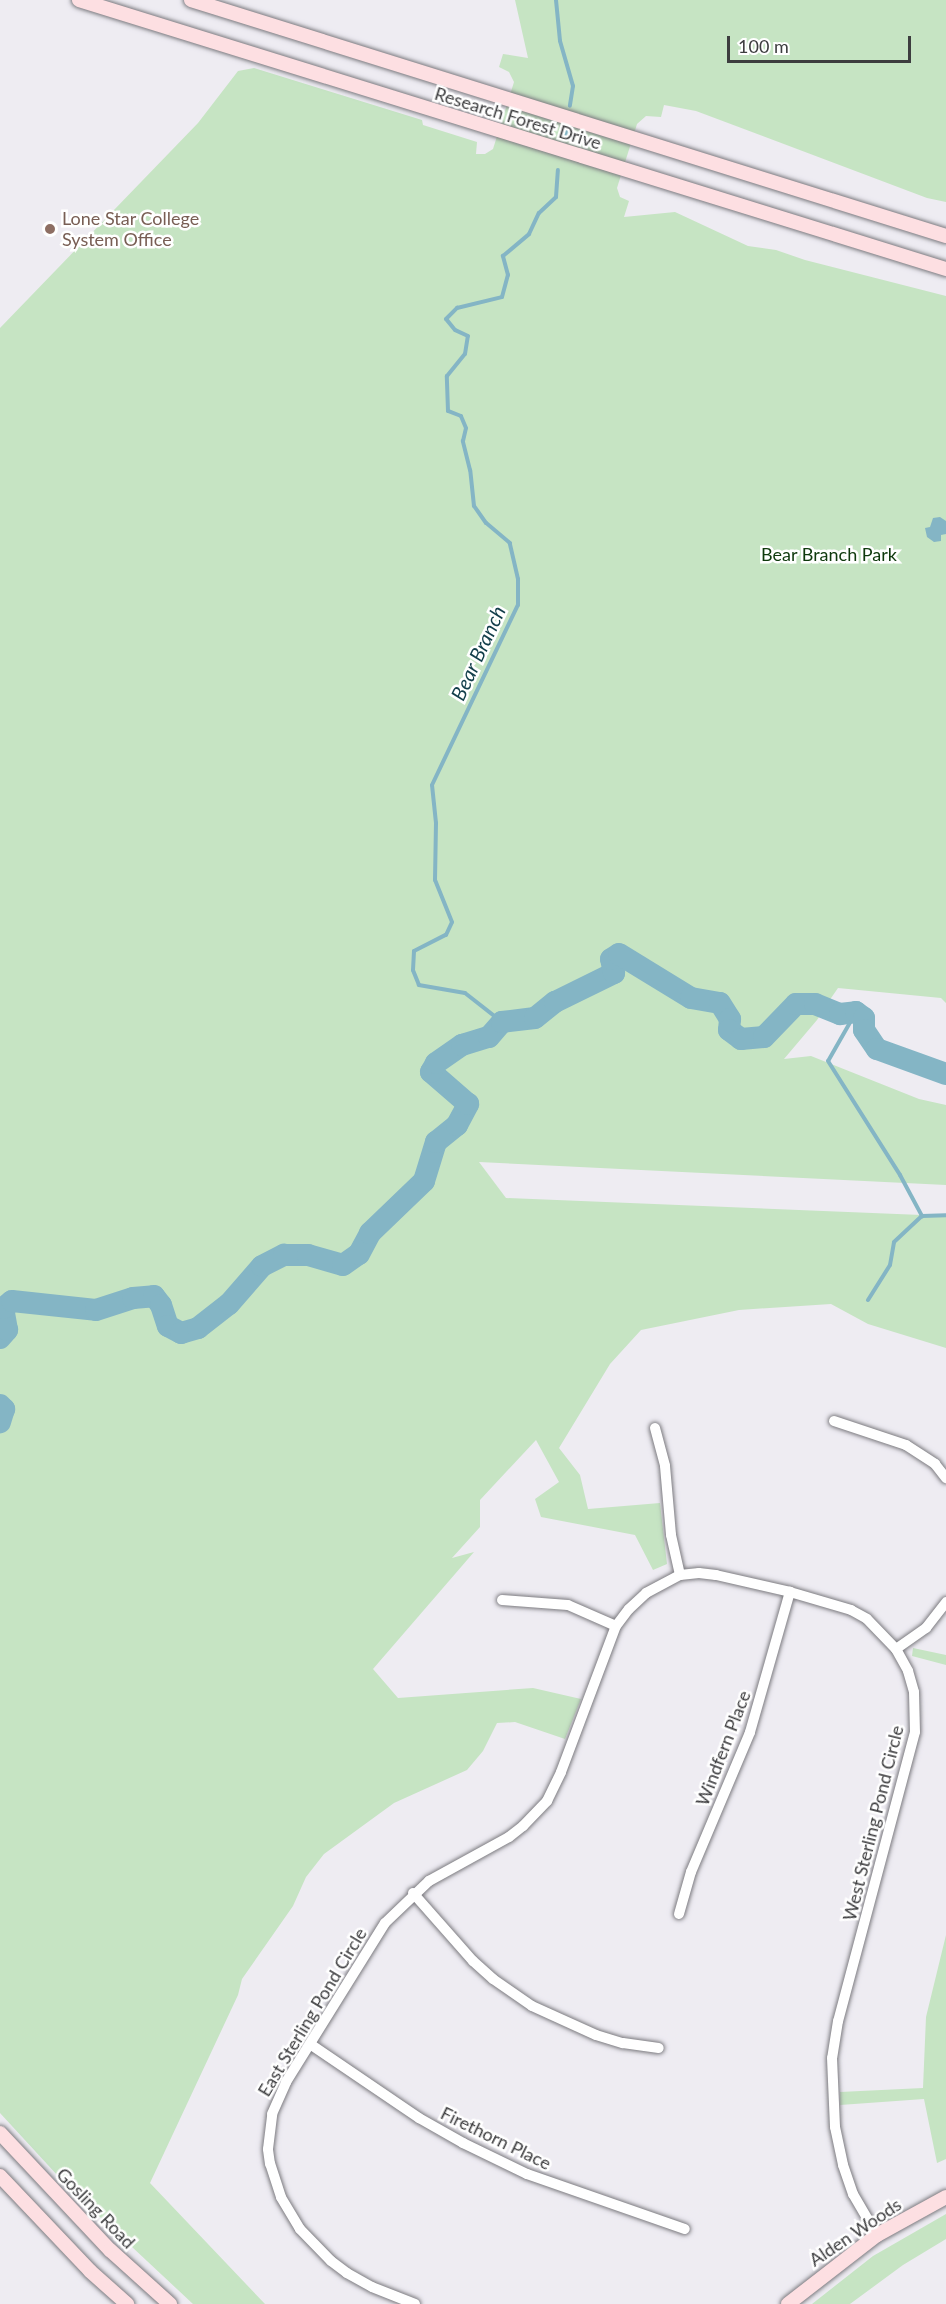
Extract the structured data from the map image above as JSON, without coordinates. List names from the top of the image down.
{
  "streets": {
    "main road": ["Research Forest Drive", "Gosling Road", "Alden Woods"],
    "street": [
      "Windfern Place",
      "West Sterling Pond Circle",
      "East Sterling Pond Circle",
      "Firethorn Place"
    ]
  },
  "crossings": [
    ["Windfern Place", "West Sterling Pond Circle"],
    ["West Sterling Pond Circle", "East Sterling Pond Circle"],
    ["West Sterling Pond Circle", "Alden Woods"],
    ["East Sterling Pond Circle", "Firethorn Place"]
  ],
  "water": ["Bear Branch"],
  "parks": ["Bear Branch Park"],
  "places": ["Lone Star College System Office"],
  "scale_bar": "100 m"
}
